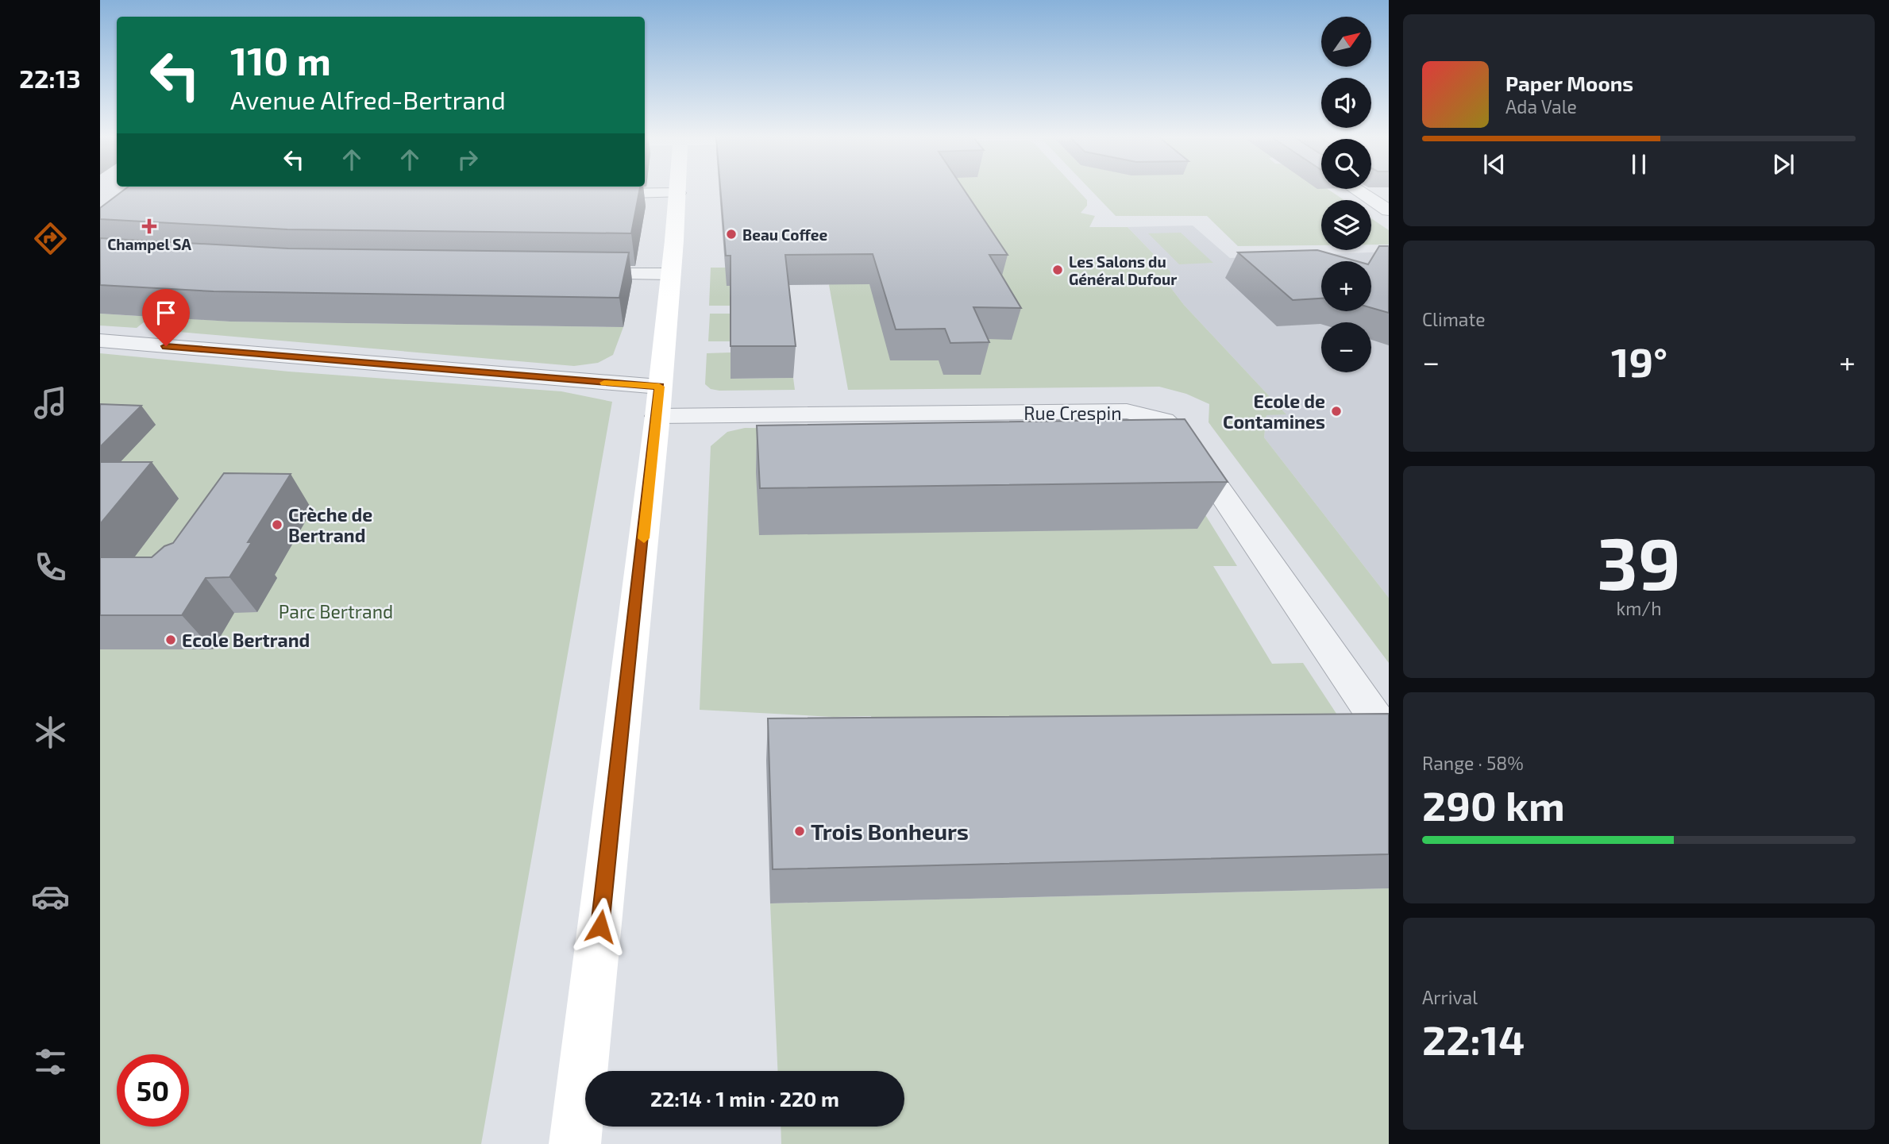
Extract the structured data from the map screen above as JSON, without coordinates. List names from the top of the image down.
{
  "streets": {
    "street": ["Rue Crespin"]
  },
  "parks": ["Parc Bertrand"],
  "places": {
    "health": ["Champel SA"],
    "other": [
      "Beau Coffee",
      "Les Salons du Général Dufour",
      "Ecole de Contamines",
      "Crèche de Bertrand",
      "Ecole Bertrand",
      "Trois Bonheurs"
    ]
  },
  "north": "top right",
  "page": {
    "tabs": "22:13",
    "map_buttons": ["+", "−"],
    "turn": ["110 m", "Avenue Alfred-Bertrand"],
    "song": ["Paper Moons", "Ada Vale"],
    "tile": [
      "Climate",
      ["39", "km/h"],
      ["Range · 58%", "290 km"],
      ["Arrival", "22:14"]
    ],
    "heat": ["−", "19°", "+"],
    "limit": "50",
    "trip": "22:14 · 1 min · 220 m"
  }
}
